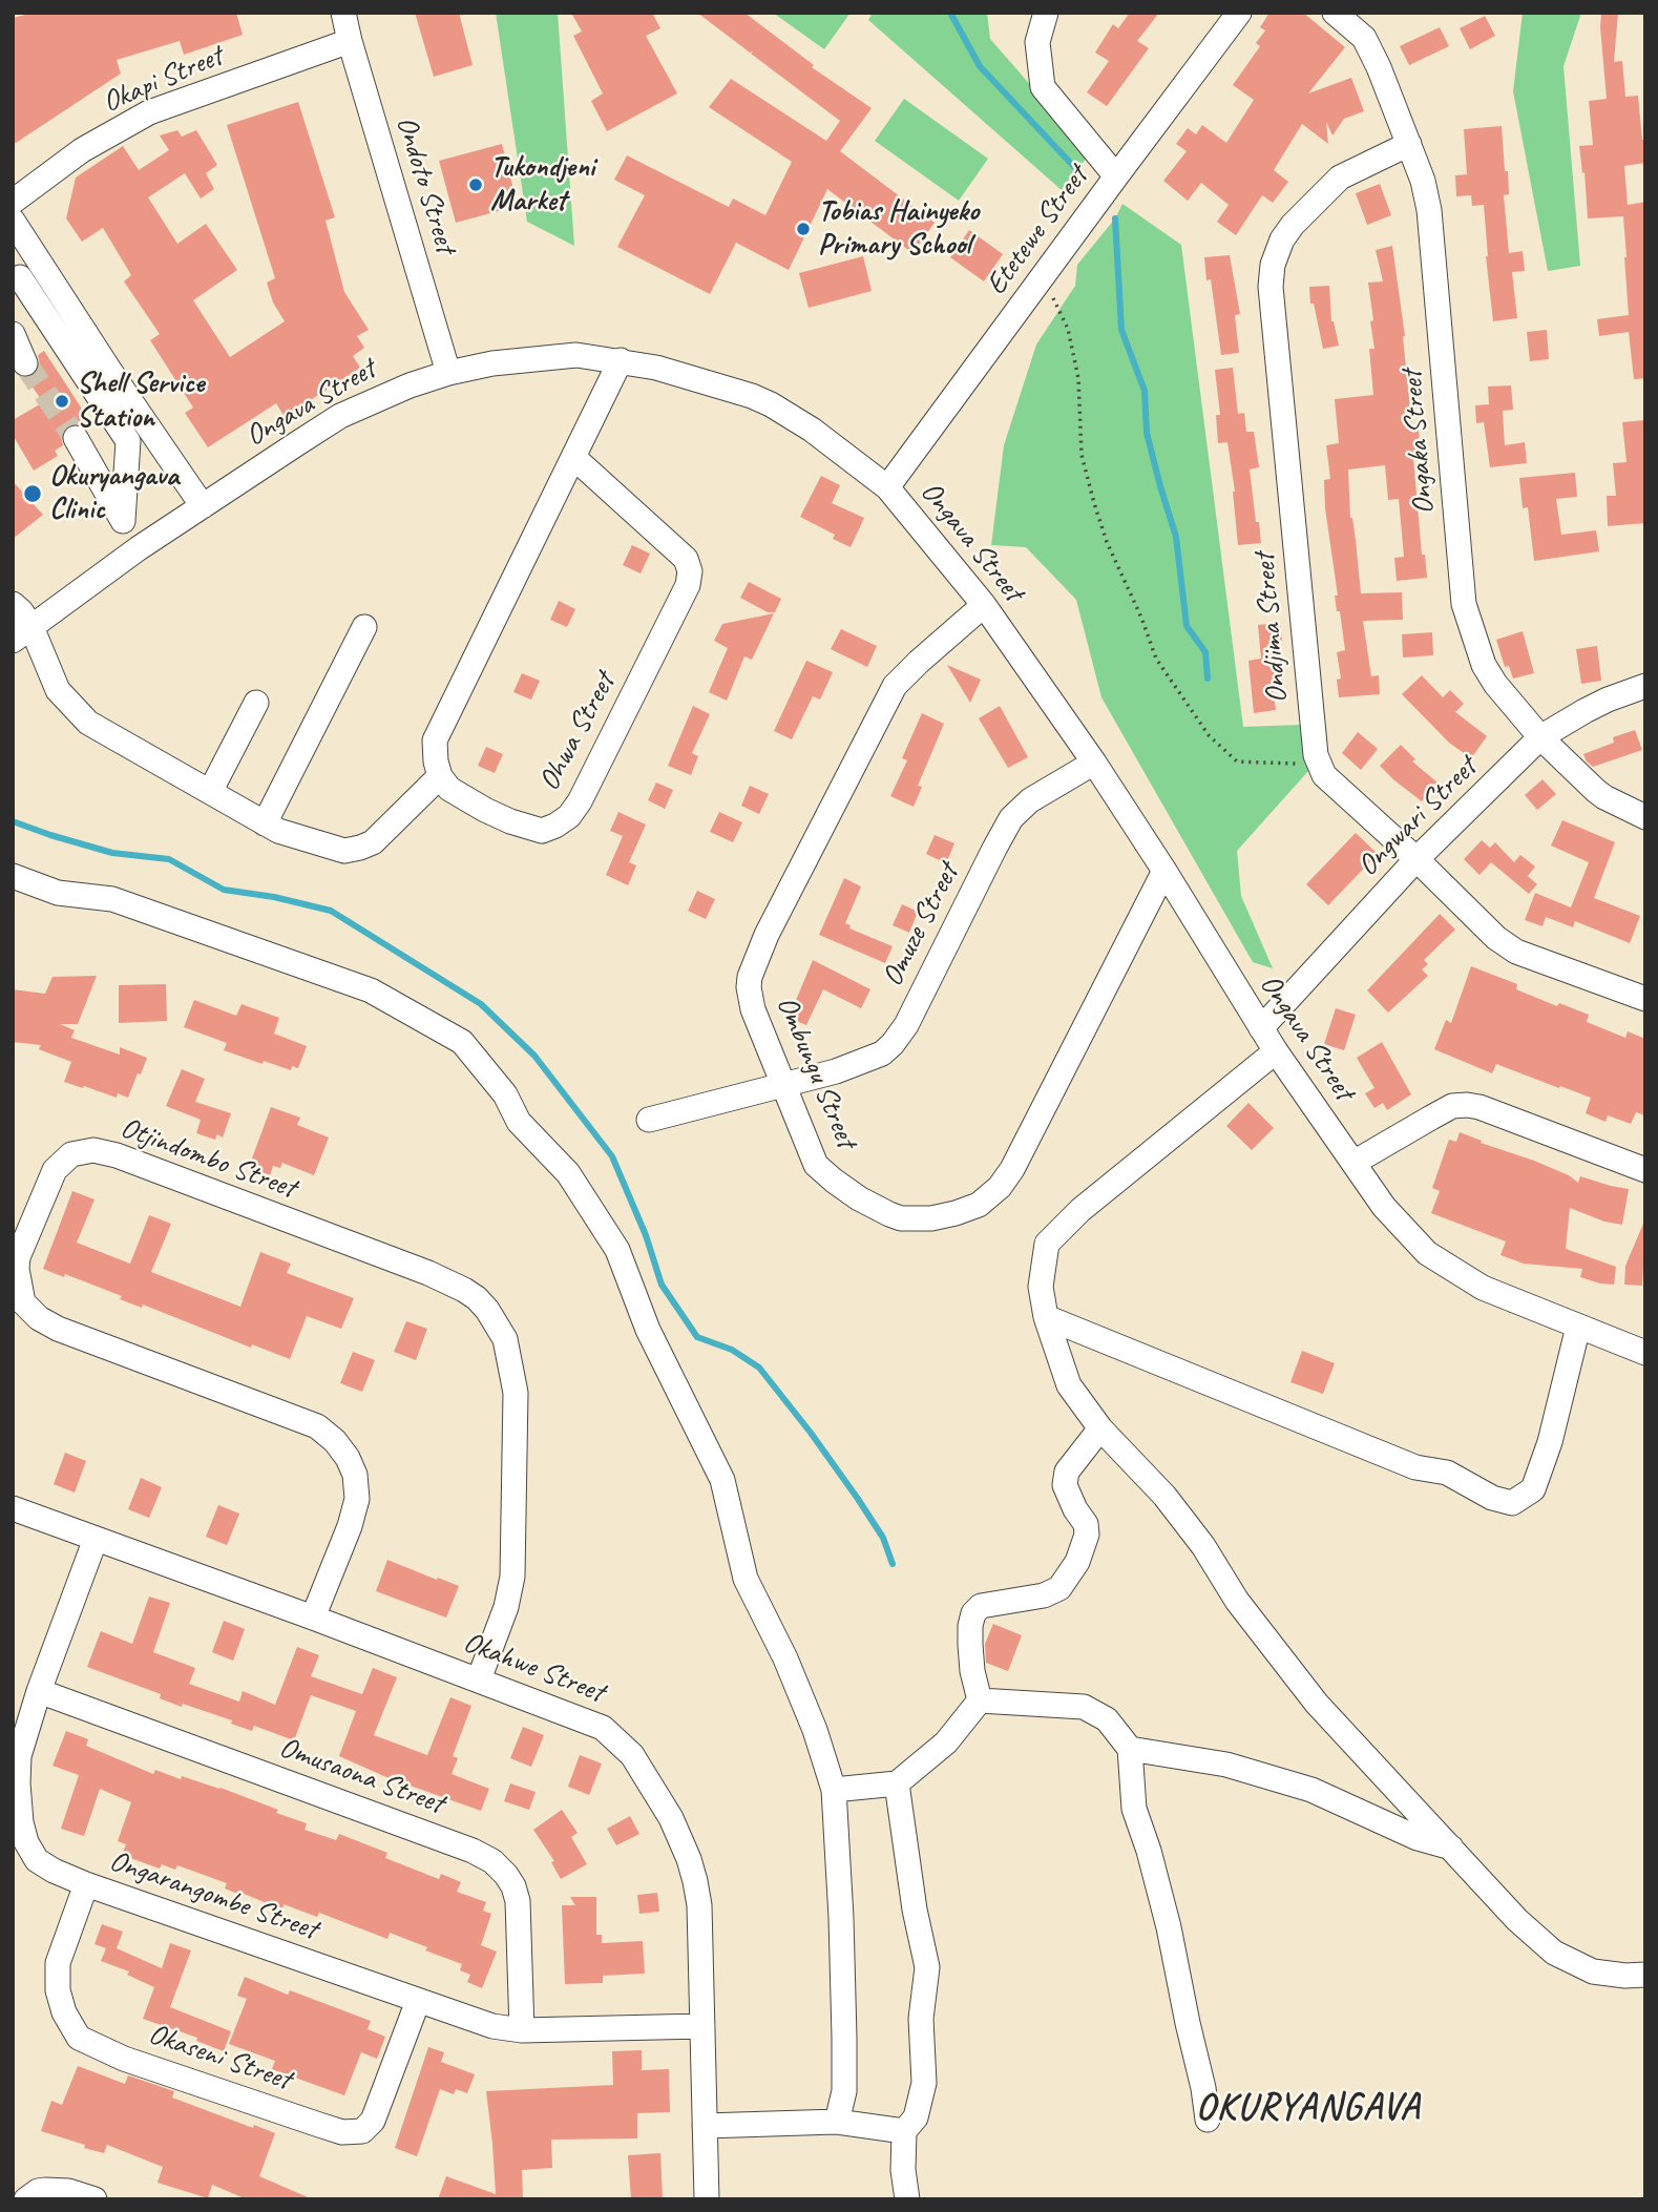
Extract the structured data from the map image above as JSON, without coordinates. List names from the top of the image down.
{
  "streets": {
    "street": [
      "Okapi Street",
      "Ondoto Street",
      "Etetewe Street",
      "Ongava Street",
      "Ongaka Street",
      "Ondjima Street",
      "Ohwa Street",
      "Ongwari Street",
      "Omuze Street",
      "Ombungu Street",
      "Otjindombo Street",
      "Okahwe Street",
      "Omusaona Street",
      "Ongarangombe Street",
      "Okaseni Street"
    ]
  },
  "crossings": [
    ["Okapi Street", "Ondoto Street"],
    ["Ondoto Street", "Ongava Street"],
    ["Etetewe Street", "Ongava Street"],
    ["Ongava Street", "Ongwari Street"],
    ["Ongava Street", "Omuze Street"],
    ["Ongava Street", "Ombungu Street"],
    ["Ongaka Street", "Ondjima Street"],
    ["Ongaka Street", "Ongwari Street"],
    ["Omuze Street", "Ombungu Street"],
    ["Otjindombo Street", "Okahwe Street"],
    ["Okahwe Street", "Ongarangombe Street"],
    ["Omusaona Street", "Ongarangombe Street"],
    ["Ongarangombe Street", "Okaseni Street"]
  ],
  "districts": ["OKURYANGAVA"],
  "places": [
    "Tukondjeni Market",
    "Tobias Hainyeko Primary School",
    "Shell Service Station",
    "Okuryangava Clinic"
  ]
}
